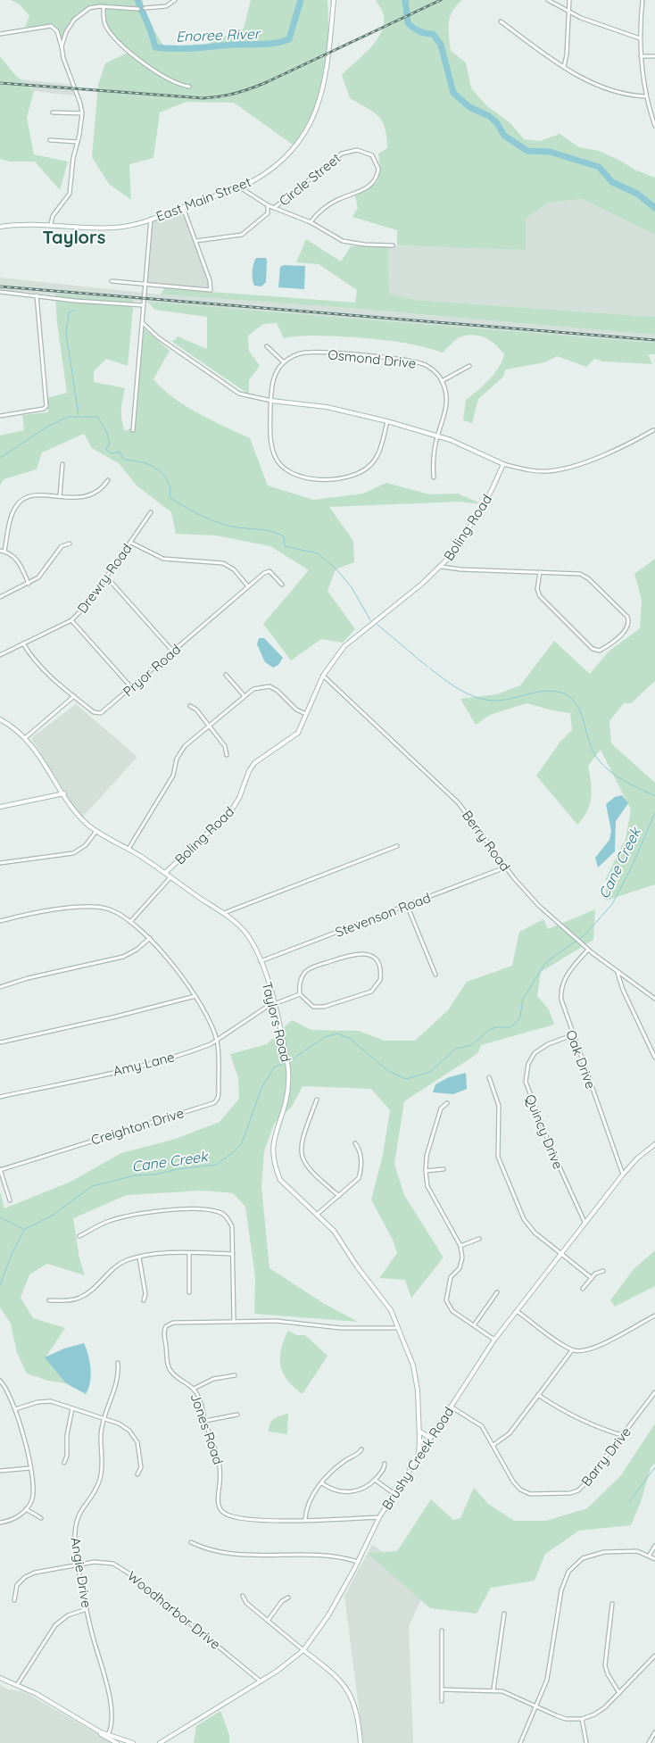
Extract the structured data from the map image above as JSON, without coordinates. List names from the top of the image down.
{
  "streets": {
    "street": [
      "Circle Street",
      "East Main Street",
      "Osmond Drive",
      "Boling Road",
      "Drewry Road",
      "Pryor Road",
      "Berry Road",
      "Stevenson Road",
      "Taylors Road",
      "Oak Drive",
      "Amy Lane",
      "Creighton Drive",
      "Quincy Drive",
      "Jones Road",
      "Barry Drive",
      "Brushy Creek Road",
      "Angie Drive",
      "Woodharbor Drive"
    ]
  },
  "crossings": [
    ["Boling Road", "Berry Road"],
    ["Boling Road", "Taylors Road"],
    ["Drewry Road", "Pryor Road"],
    ["Berry Road", "Stevenson Road"],
    ["Berry Road", "Oak Drive"],
    ["Stevenson Road", "Taylors Road"],
    ["Taylors Road", "Amy Lane"],
    ["Taylors Road", "Jones Road"],
    ["Taylors Road", "Brushy Creek Road"],
    ["Oak Drive", "Quincy Drive"],
    ["Oak Drive", "Brushy Creek Road"],
    ["Amy Lane", "Creighton Drive"],
    ["Quincy Drive", "Brushy Creek Road"],
    ["Jones Road", "Brushy Creek Road"],
    ["Barry Drive", "Brushy Creek Road"],
    ["Brushy Creek Road", "Woodharbor Drive"],
    ["Angie Drive", "Woodharbor Drive"]
  ],
  "districts": ["Taylors"],
  "water": ["Enoree River", "Cane Creek"]
}
